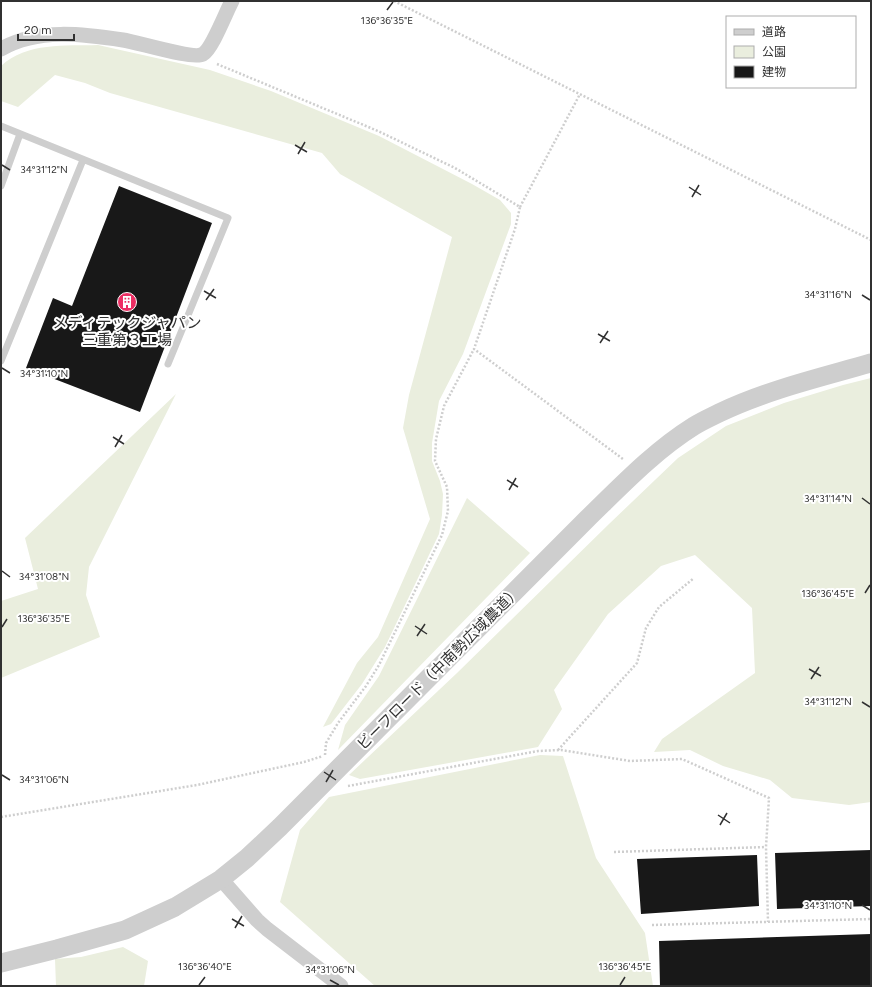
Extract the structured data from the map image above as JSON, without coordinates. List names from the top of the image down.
{
  "streets": {
    "street": ["ビーフロード（中南勢広域農道）"]
  },
  "places": {
    "building": ["メディテックジャパン 三重第３工場"]
  },
  "legend": ["道路", "公園", "建物"],
  "scale_bar": "20 m",
  "coordinates": [
    "136°36'35\"E",
    "34°31'12\"N",
    "34°31'16\"N",
    "34°31'10\"N",
    "34°31'14\"N",
    "34°31'08\"N",
    "136°36'45\"E",
    "34°31'06\"N",
    "136°36'40\"E"
  ]
}
